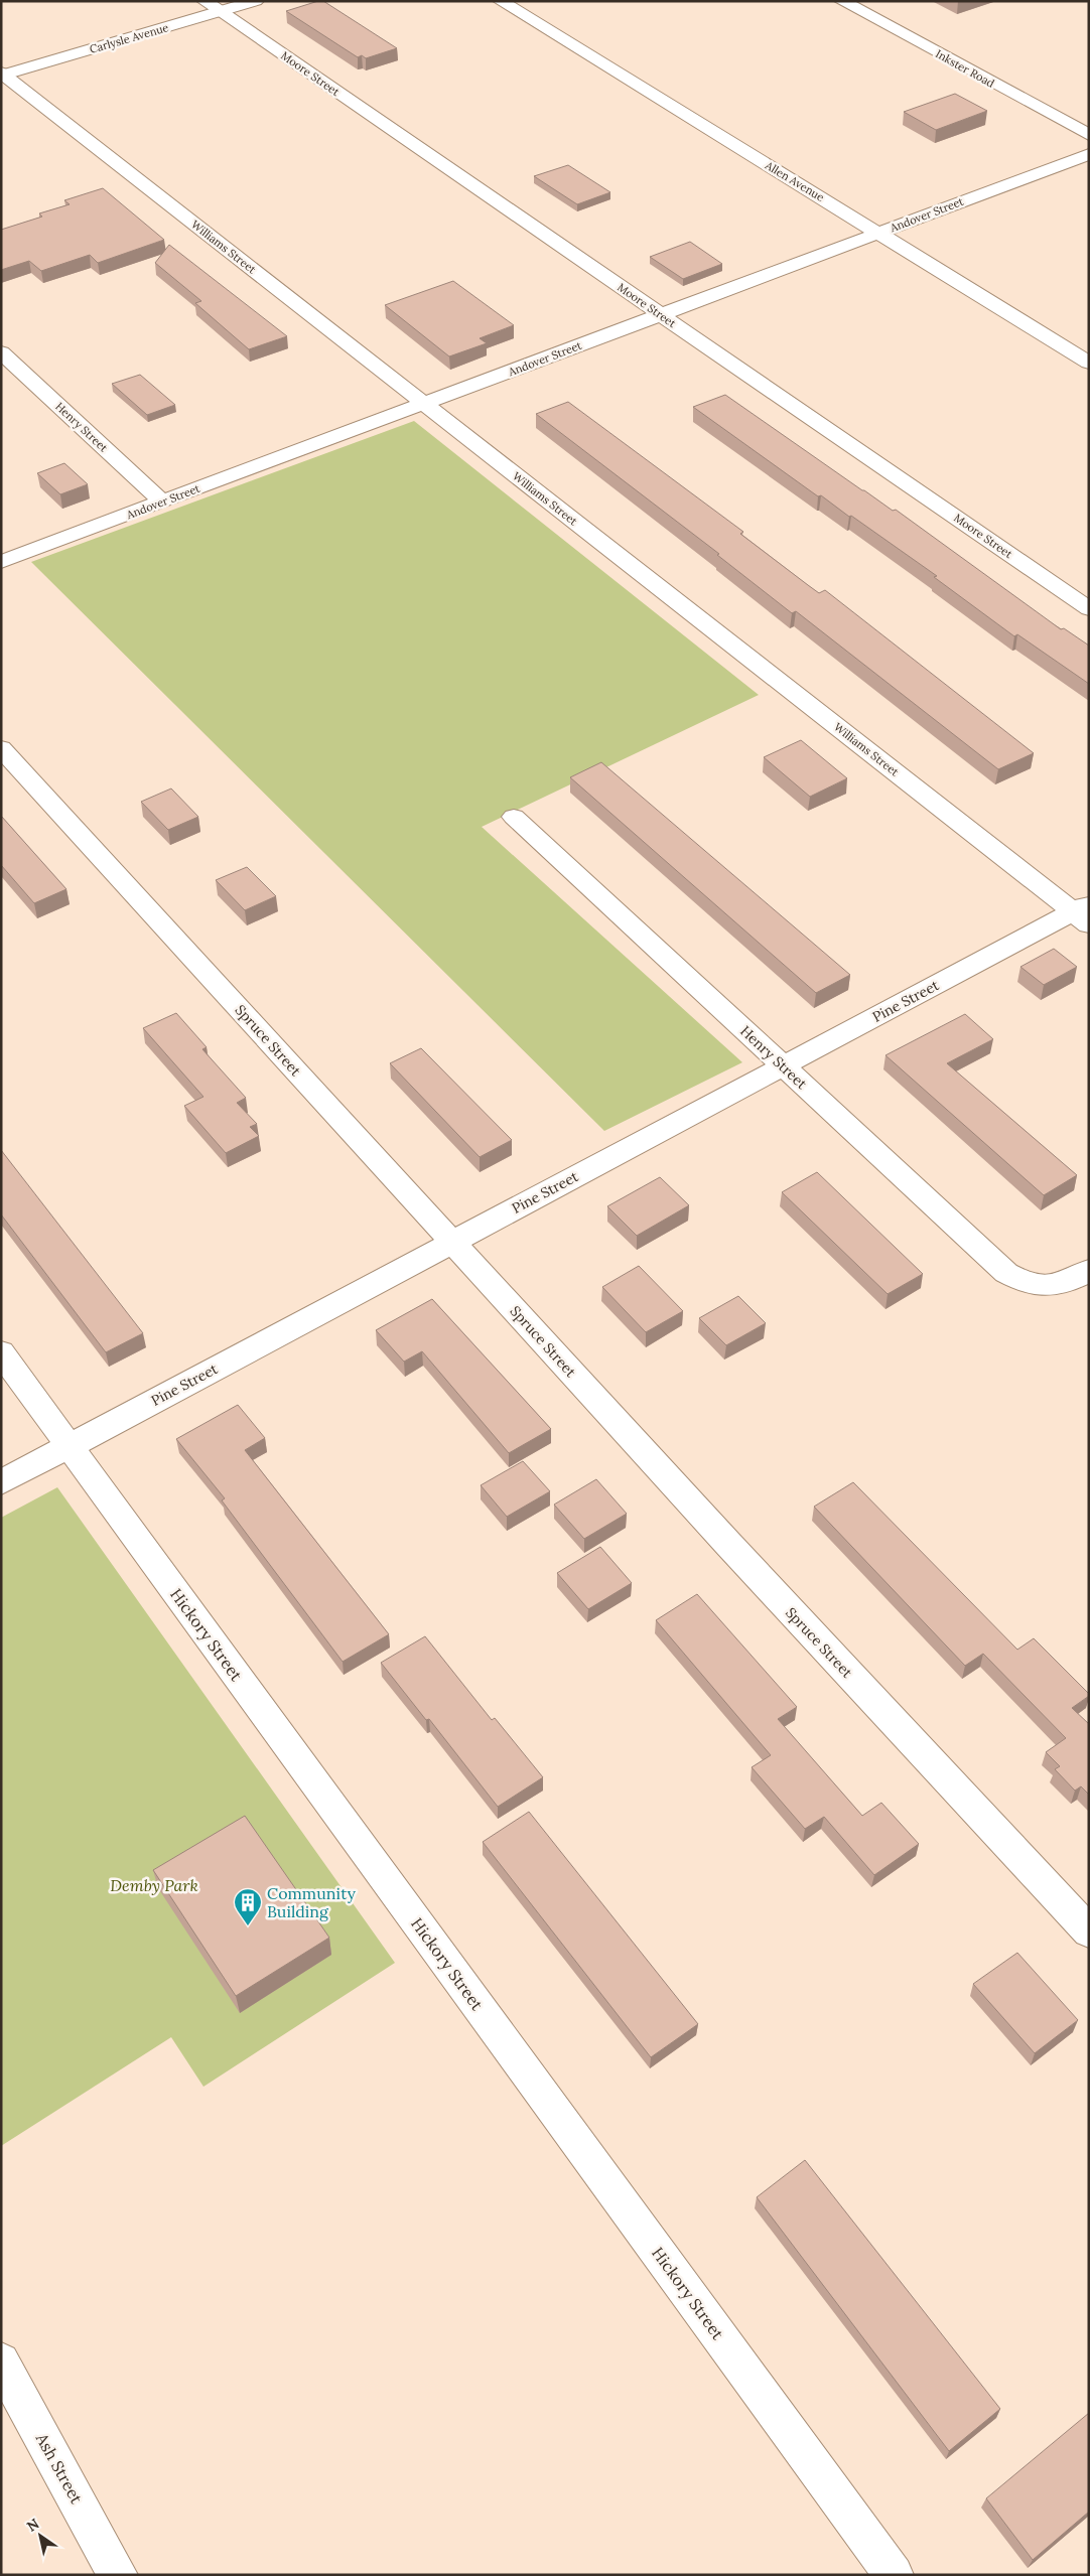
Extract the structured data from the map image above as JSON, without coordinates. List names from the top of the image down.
{
  "streets": {
    "street": [
      "Carlysle Avenue",
      "Inkster Road",
      "Moore Street",
      "Allen Avenue",
      "Andover Street",
      "Williams Street",
      "Henry Street",
      "Pine Street",
      "Spruce Street",
      "Hickory Street",
      "Ash Street"
    ]
  },
  "crossings": [
    ["Carlysle Avenue", "Moore Street"],
    ["Carlysle Avenue", "Williams Street"],
    ["Moore Street", "Andover Street"],
    ["Allen Avenue", "Andover Street"],
    ["Andover Street", "Williams Street"],
    ["Andover Street", "Henry Street"],
    ["Williams Street", "Pine Street"],
    ["Henry Street", "Pine Street"],
    ["Pine Street", "Spruce Street"],
    ["Pine Street", "Hickory Street"]
  ],
  "parks": ["Demby Park"],
  "places": {
    "building": ["Community Building"]
  },
  "north": "top left"
}
